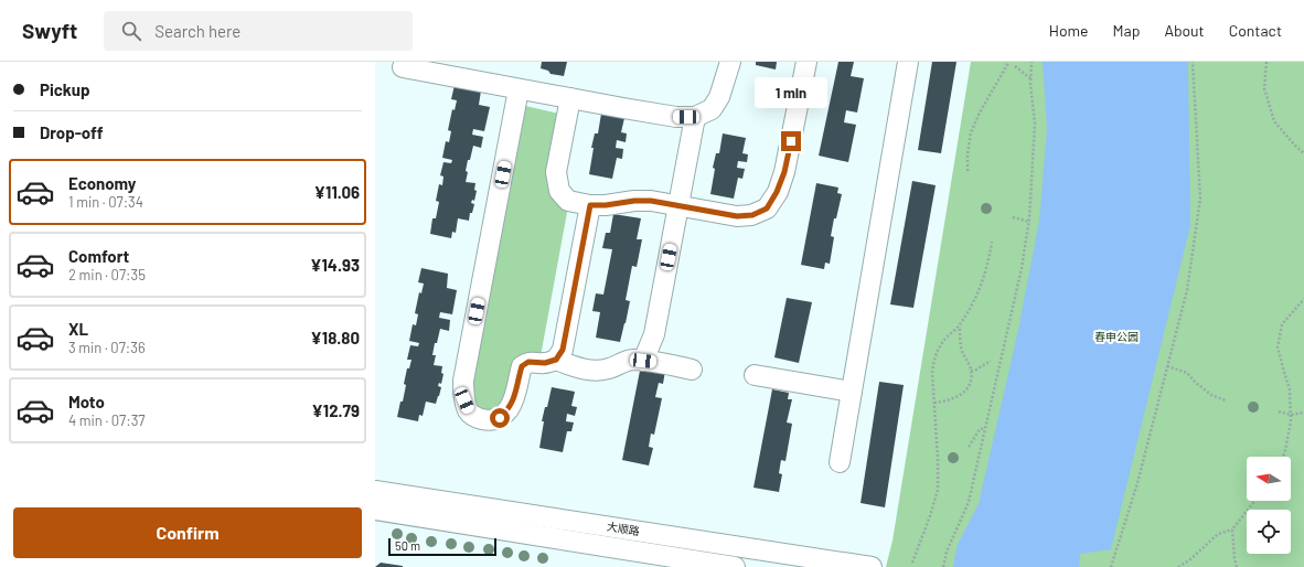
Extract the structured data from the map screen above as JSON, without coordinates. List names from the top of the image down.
{
  "streets": {
    "street": ["大顺路"]
  },
  "parks": ["春申公园"],
  "scale_bar": "50 m",
  "north": "left",
  "page": {
    "header": "Swyft",
    "search": "Search here",
    "nav": [
      "Home",
      "Map",
      "About",
      "Contact"
    ],
    "banner": ["Pickup", "Drop-off"],
    "bubble": "1 min",
    "list": [
      {
        "name": "Economy",
        "note": "1 min · 07:34",
        "value": "¥11.06"
      },
      {
        "name": "Comfort",
        "note": "2 min · 07:35",
        "value": "¥14.93"
      },
      {
        "name": "XL",
        "note": "3 min · 07:36",
        "value": "¥18.80"
      },
      {
        "name": "Moto",
        "note": "4 min · 07:37",
        "value": "¥12.79"
      }
    ],
    "buttons": "Confirm",
    "scale": "50 m"
  }
}
